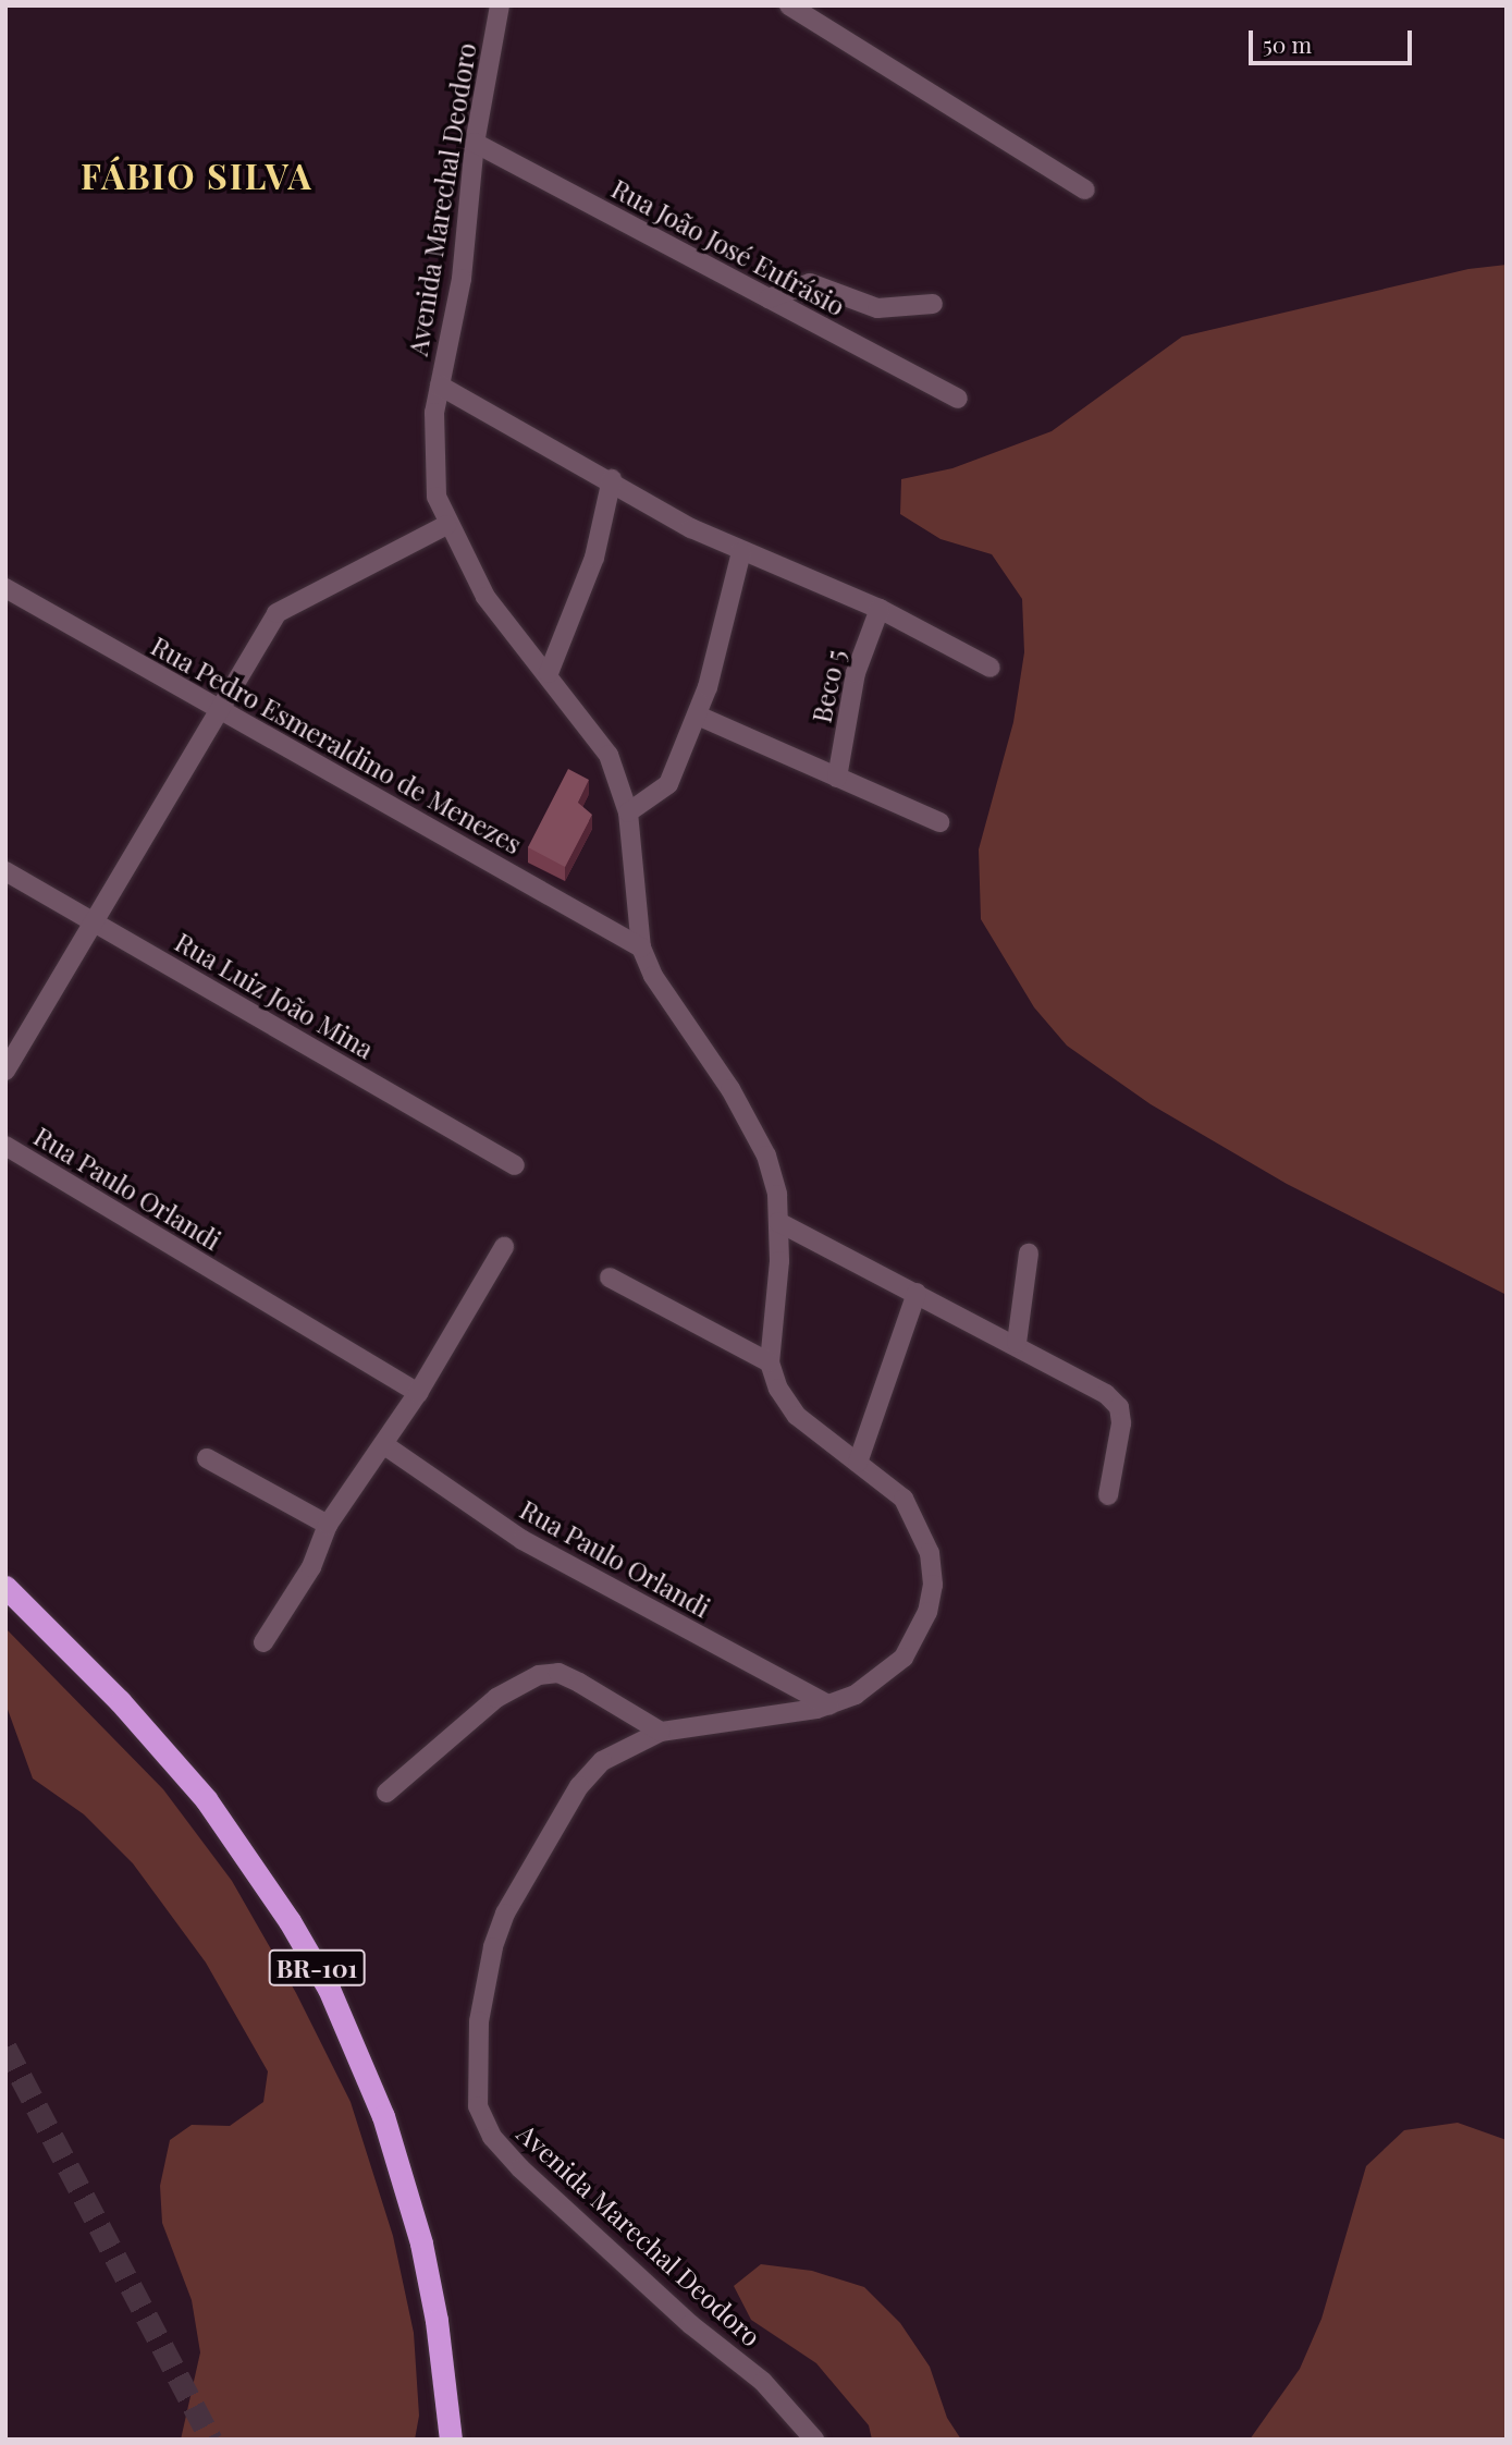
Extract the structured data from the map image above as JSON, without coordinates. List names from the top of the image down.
{
  "streets": {
    "highway": ["BR-101"],
    "street": [
      "Avenida Marechal Deodoro",
      "Rua João José Eufrásio",
      "Beco 5",
      "Rua Pedro Esmeraldino de Menezes",
      "Rua Luiz João Mina",
      "Rua Paulo Orlandi"
    ]
  },
  "crossings": [
    ["Avenida Marechal Deodoro", "Rua João José Eufrásio"],
    ["Avenida Marechal Deodoro", "Rua Pedro Esmeraldino de Menezes"],
    ["Avenida Marechal Deodoro", "Rua Paulo Orlandi"]
  ],
  "districts": ["FÁBIO SILVA"],
  "scale_bar": "50 m"
}
